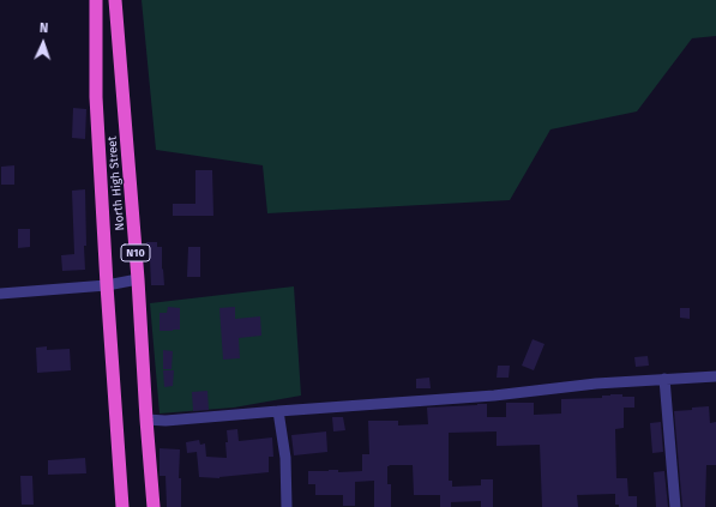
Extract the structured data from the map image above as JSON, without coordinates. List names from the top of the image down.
{
  "streets": {
    "highway": ["North High Street", "N10"]
  },
  "north": "top"
}
